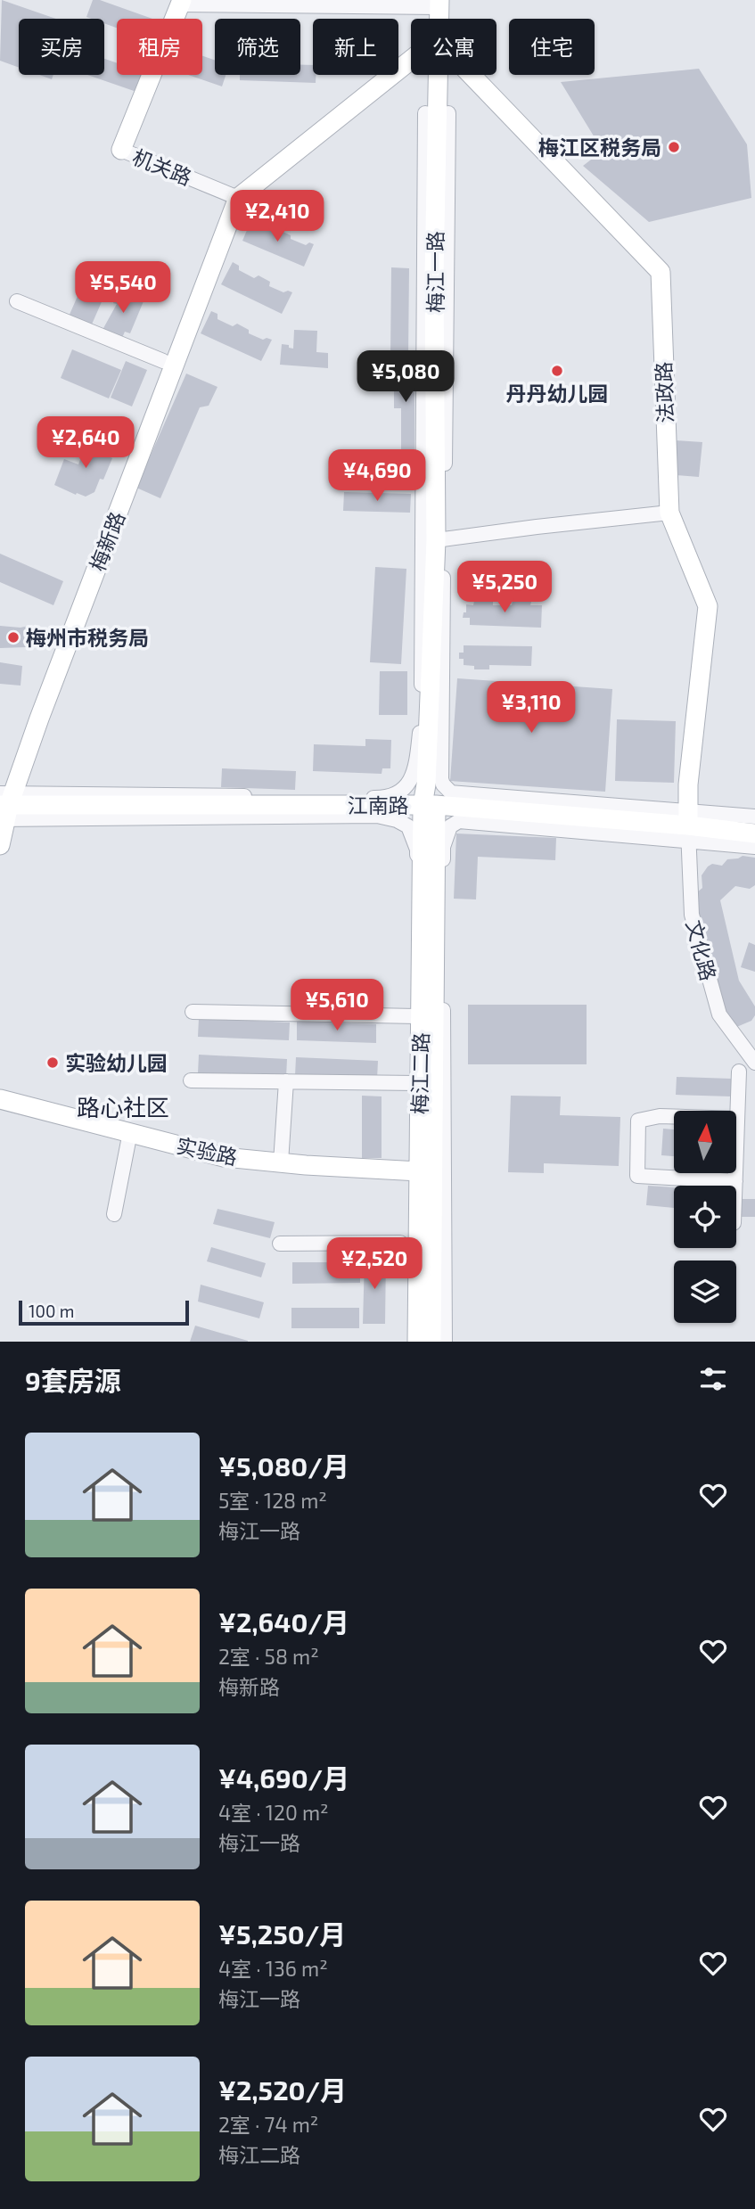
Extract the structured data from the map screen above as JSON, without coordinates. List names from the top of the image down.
{
  "streets": {
    "main road": [
      "梅江一路",
      "法政路",
      "梅新路",
      "江南路",
      "梅江二路",
      "实验路"
    ],
    "street": ["机关路", "文化路"]
  },
  "crossings": [
    ["机关路", "梅新路"],
    ["梅江一路", "江南路"],
    ["梅江一路", "梅江二路"],
    ["法政路", "江南路"],
    ["法政路", "文化路"],
    ["梅新路", "江南路"],
    ["江南路", "文化路"],
    ["江南路", "梅江二路"],
    ["梅江二路", "实验路"]
  ],
  "districts": ["路心社区"],
  "places": [
    "梅江区税务局",
    "丹丹幼儿园",
    "梅州市税务局",
    "实验幼儿园"
  ],
  "scale_bar": "100 m",
  "north": "top",
  "page": {
    "chip": [
      "买房",
      "租房",
      "筛选",
      "新上",
      "公寓",
      "住宅"
    ],
    "price": [
      "¥2,410",
      "¥5,540",
      "¥5,080",
      "¥2,640",
      "¥4,690",
      "¥5,250",
      "¥3,110",
      "¥5,610",
      "¥2,520"
    ],
    "scale": "100 m",
    "heading": "9套房源",
    "list": [
      {
        "name": "¥5,080/月",
        "note": "5室 · 128 m² · 梅江一路"
      },
      {
        "name": "¥2,640/月",
        "note": "2室 · 58 m² · 梅新路"
      },
      {
        "name": "¥4,690/月",
        "note": "4室 · 120 m² · 梅江一路"
      },
      {
        "name": "¥5,250/月",
        "note": "4室 · 136 m² · 梅江一路"
      },
      {
        "name": "¥2,520/月",
        "note": "2室 · 74 m² · 梅江二路"
      }
    ]
  }
}
